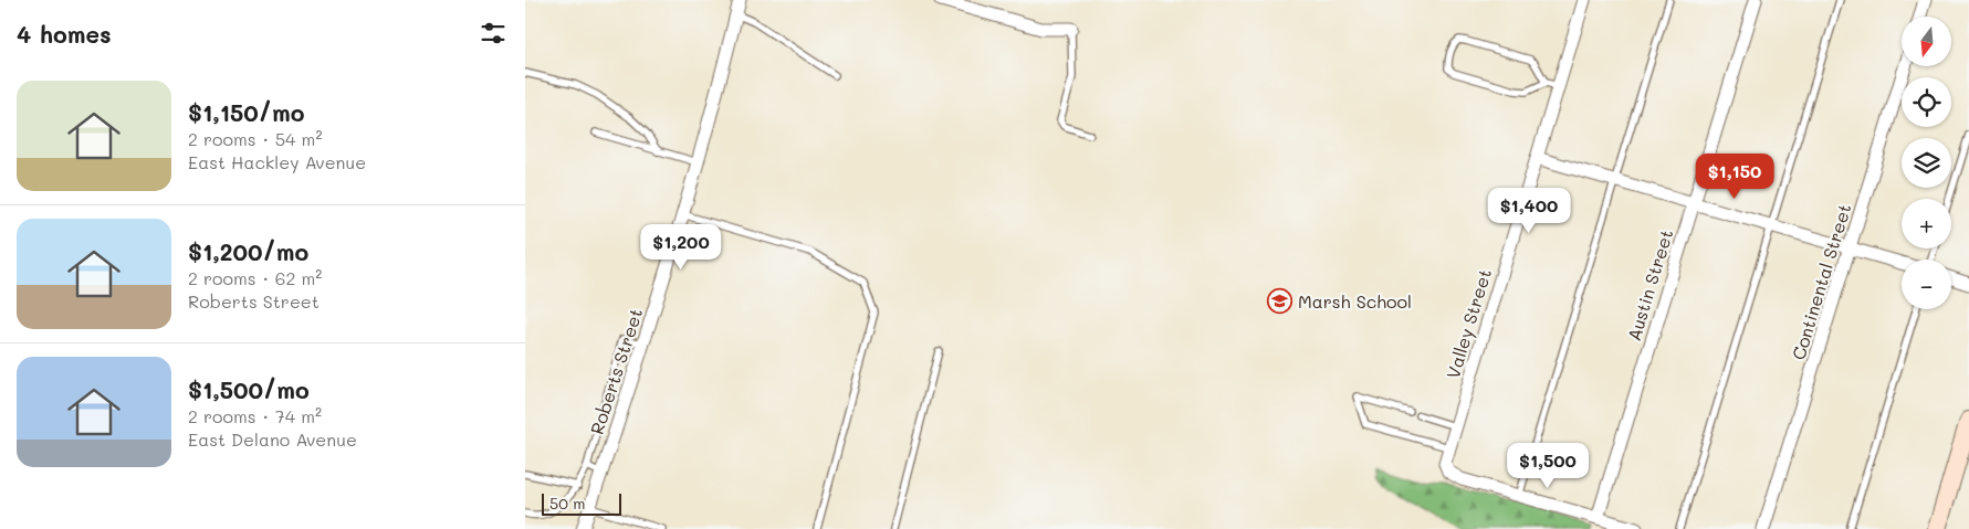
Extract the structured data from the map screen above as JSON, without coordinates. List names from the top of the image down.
{
  "streets": {
    "street": [
      "Continental Street",
      "Austin Street",
      "Valley Street",
      "Roberts Street"
    ]
  },
  "places": {
    "school or university": ["Marsh School"]
  },
  "scale_bar": "50 m",
  "north": "bottom",
  "page": {
    "heading": "4 homes",
    "map_buttons": ["+", "−"],
    "list": [
      {
        "name": "$1,150/mo",
        "note": "2 rooms · 54 m² · East Hackley Avenue"
      },
      {
        "name": "$1,200/mo",
        "note": "2 rooms · 62 m² · Roberts Street"
      },
      {
        "name": "$1,500/mo",
        "note": "2 rooms · 74 m² · East Delano Avenue"
      }
    ],
    "price": [
      "$1,150",
      "$1,400",
      "$1,200",
      "$1,500"
    ],
    "scale": "50 m"
  }
}
